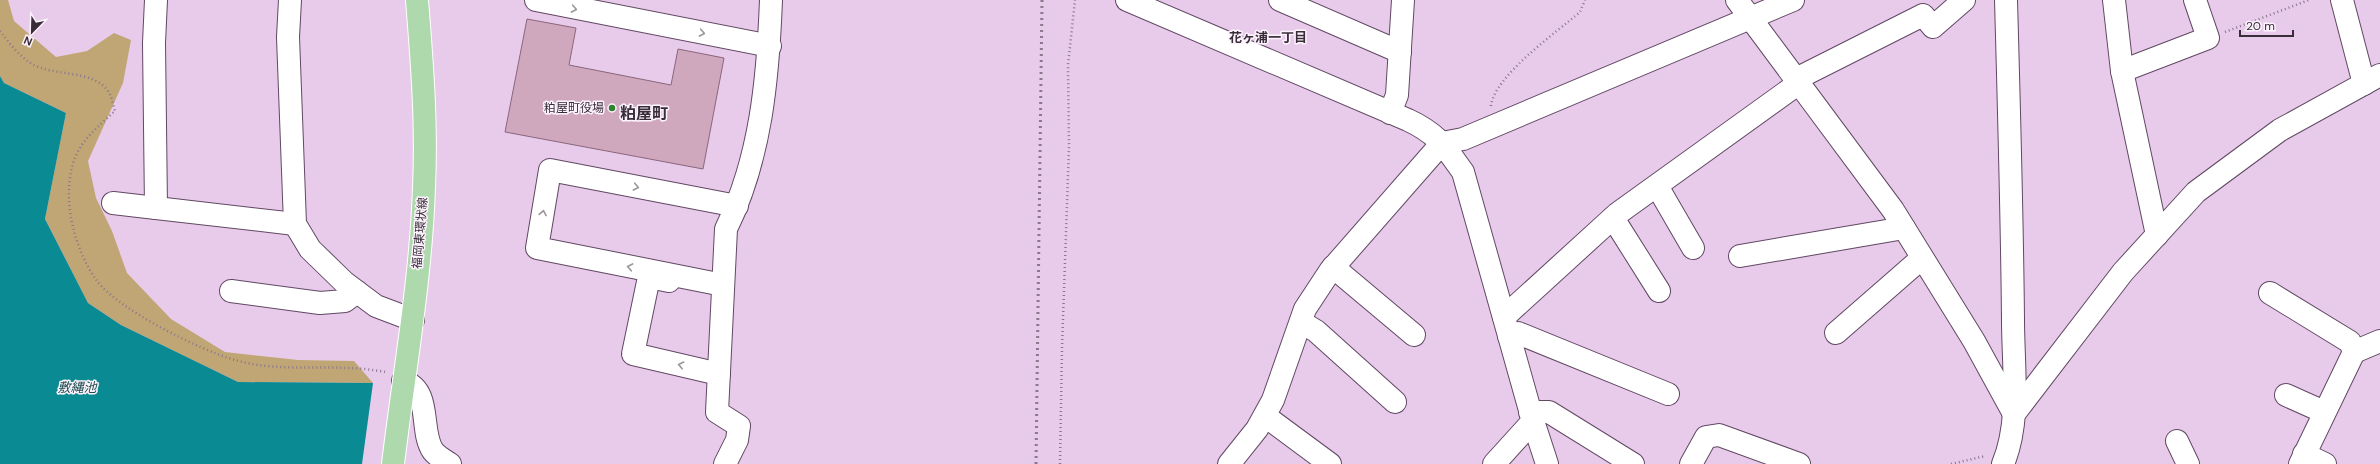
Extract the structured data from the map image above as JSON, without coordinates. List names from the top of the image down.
{
  "streets": {
    "main road": ["福岡東環状線"]
  },
  "districts": ["花ヶ浦一丁目", "粕屋町"],
  "water": ["敷縄池"],
  "places": ["粕屋町役場"],
  "scale_bar": "20 m",
  "north": "bottom left"
}
